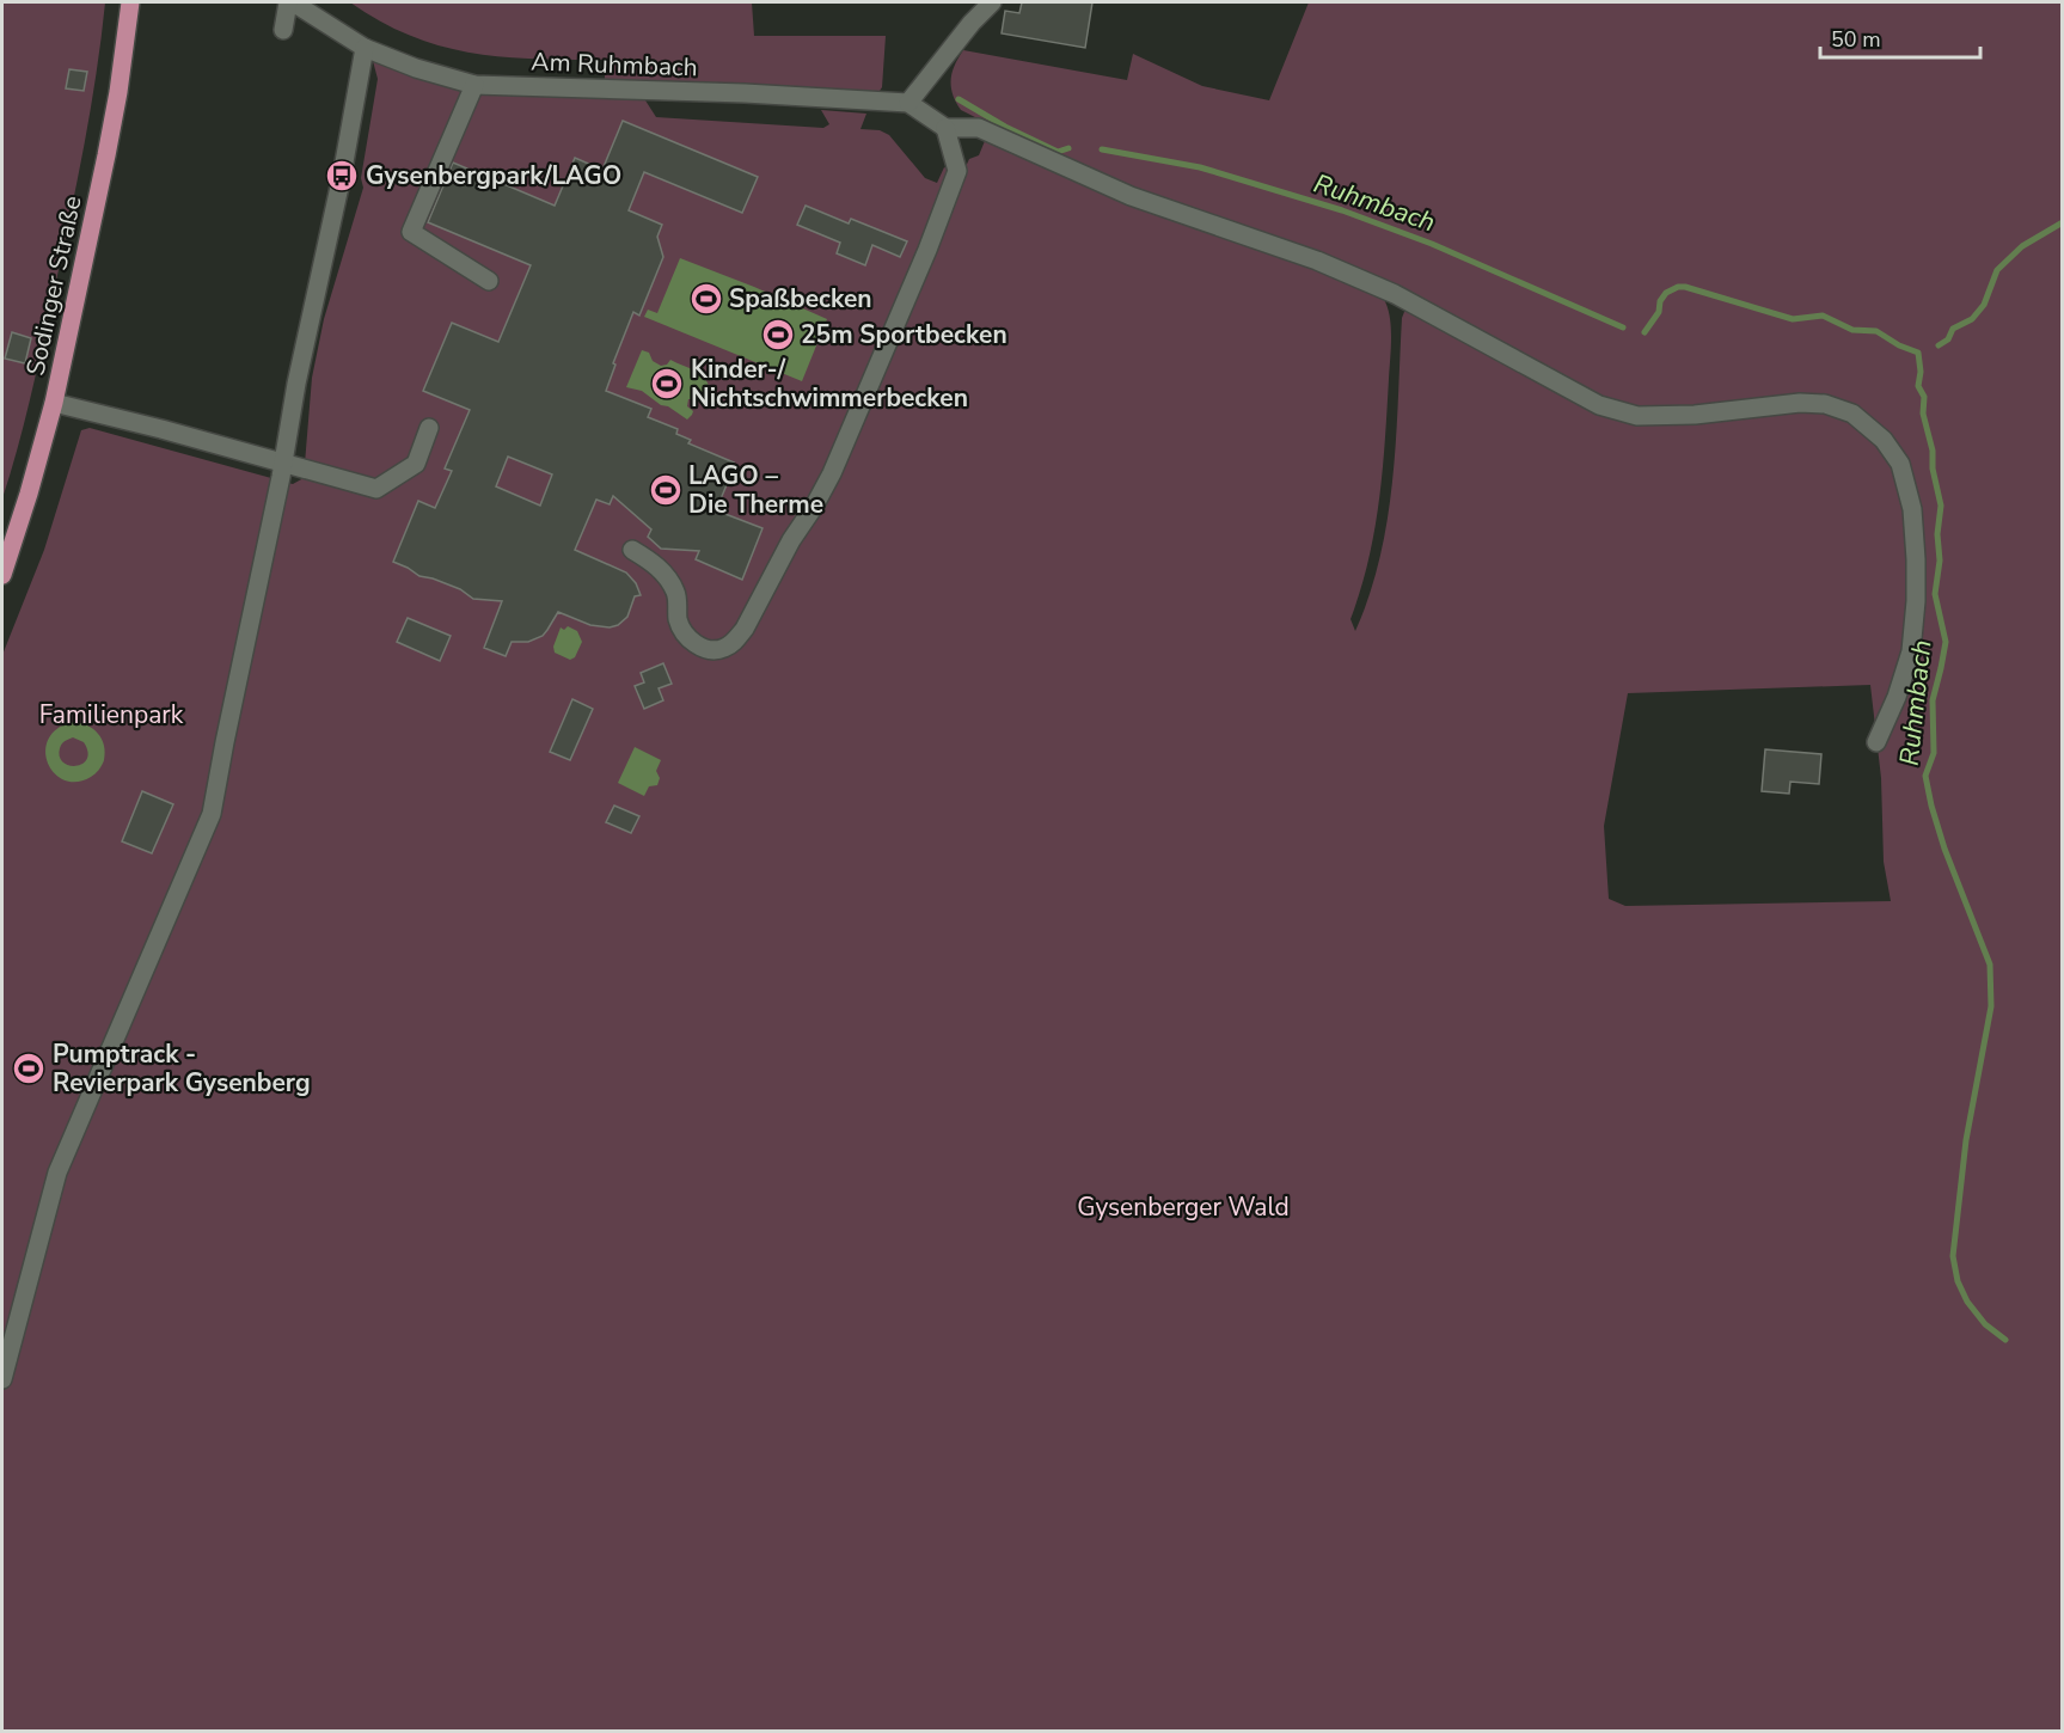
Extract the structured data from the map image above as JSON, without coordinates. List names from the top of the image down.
{
  "streets": {
    "main road": ["Sodinger Straße"],
    "street": ["Am Ruhmbach"]
  },
  "water": ["Ruhmbach"],
  "parks": ["Familienpark", "Gysenberger Wald"],
  "places": {
    "bus stop": ["Gysenbergpark/LAGO"],
    "sports": [
      "Spaßbecken",
      "25m Sportbecken",
      "Kinder-/ Nichtschwimmerbecken",
      "LAGO – Die Therme",
      "Pumptrack - Revierpark Gysenberg"
    ]
  },
  "scale_bar": "50 m"
}
